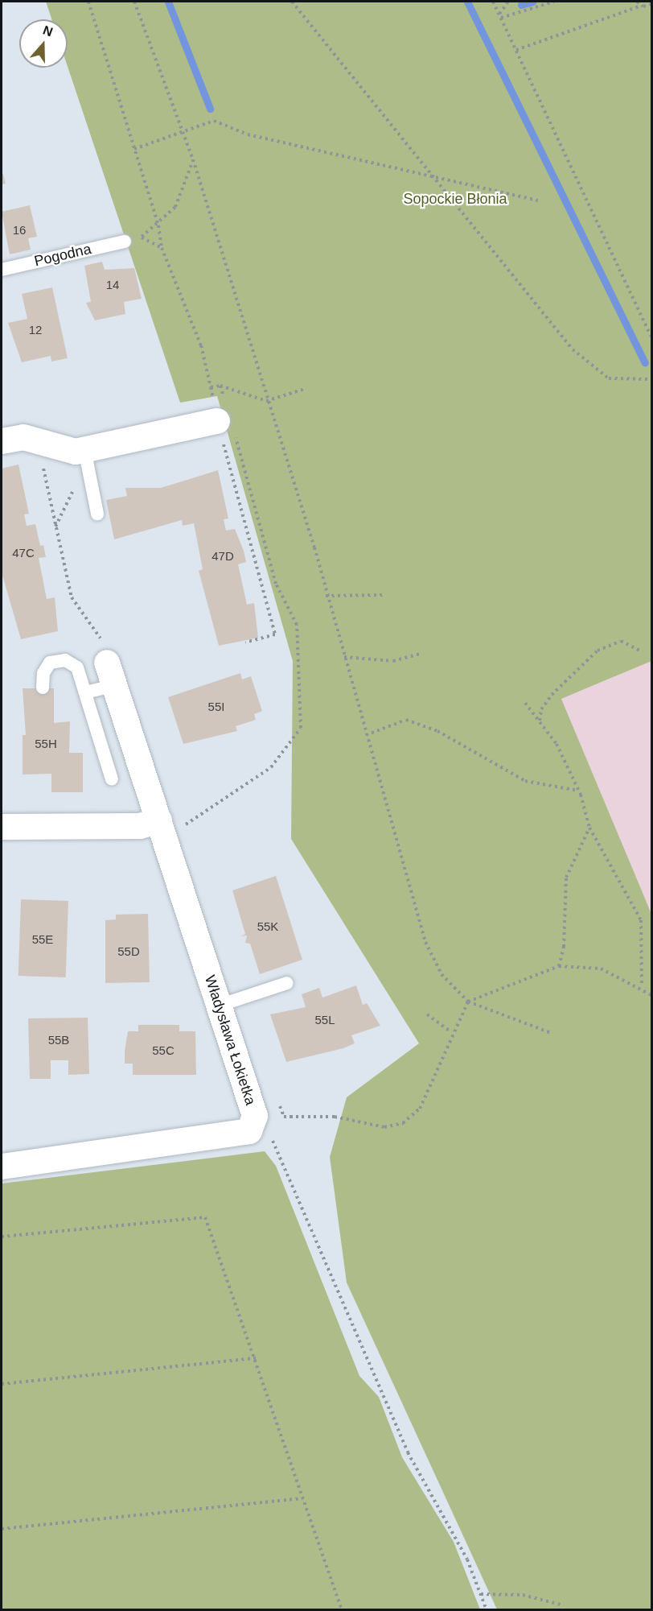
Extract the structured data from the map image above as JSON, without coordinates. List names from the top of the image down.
{
  "streets": {
    "street": ["Władysława Łokietka"],
    "lane": ["Pogodna"]
  },
  "parks": ["Sopockie Błonia"],
  "house_numbers": [
    "16",
    "14",
    "12",
    "47C",
    "47D",
    "55I",
    "55H",
    "55K",
    "55E",
    "55D",
    "55L",
    "55B",
    "55C"
  ],
  "north": "top"
}
